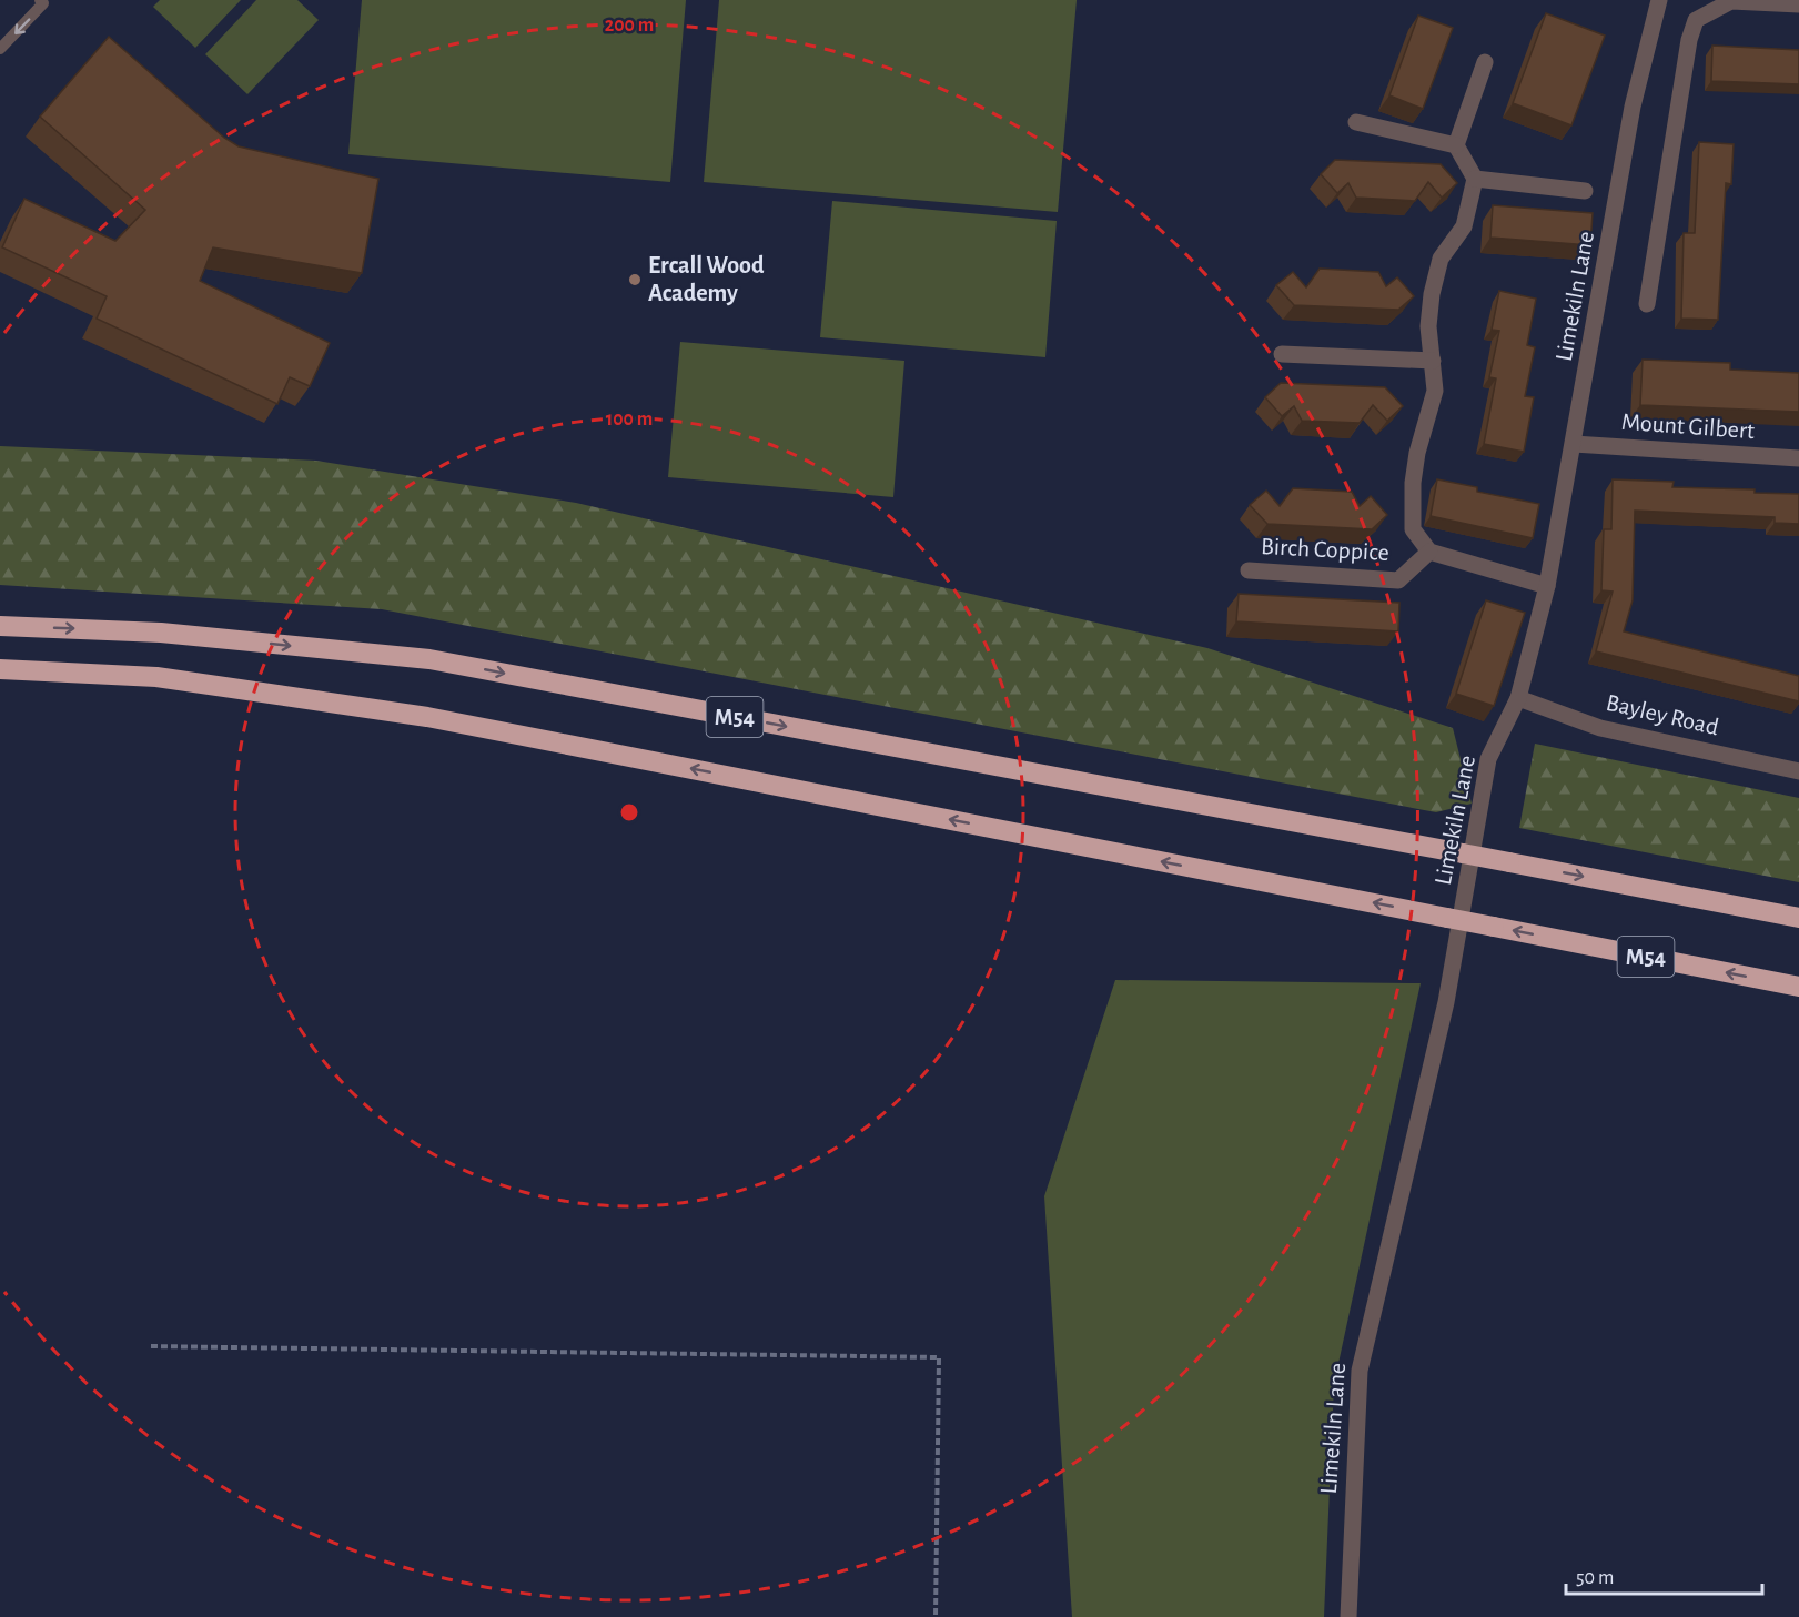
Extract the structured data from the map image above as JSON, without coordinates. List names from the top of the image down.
{
  "streets": {
    "highway": ["M54"],
    "street": [
      "Limekiln Lane",
      "Mount Gilbert",
      "Birch Coppice",
      "Bayley Road"
    ]
  },
  "crossings": [
    ["Limekiln Lane", "Mount Gilbert"],
    ["Limekiln Lane", "Bayley Road"]
  ],
  "places": ["Ercall Wood Academy"],
  "scale_bar": "50 m",
  "rings": ["200 m", "100 m"]
}
